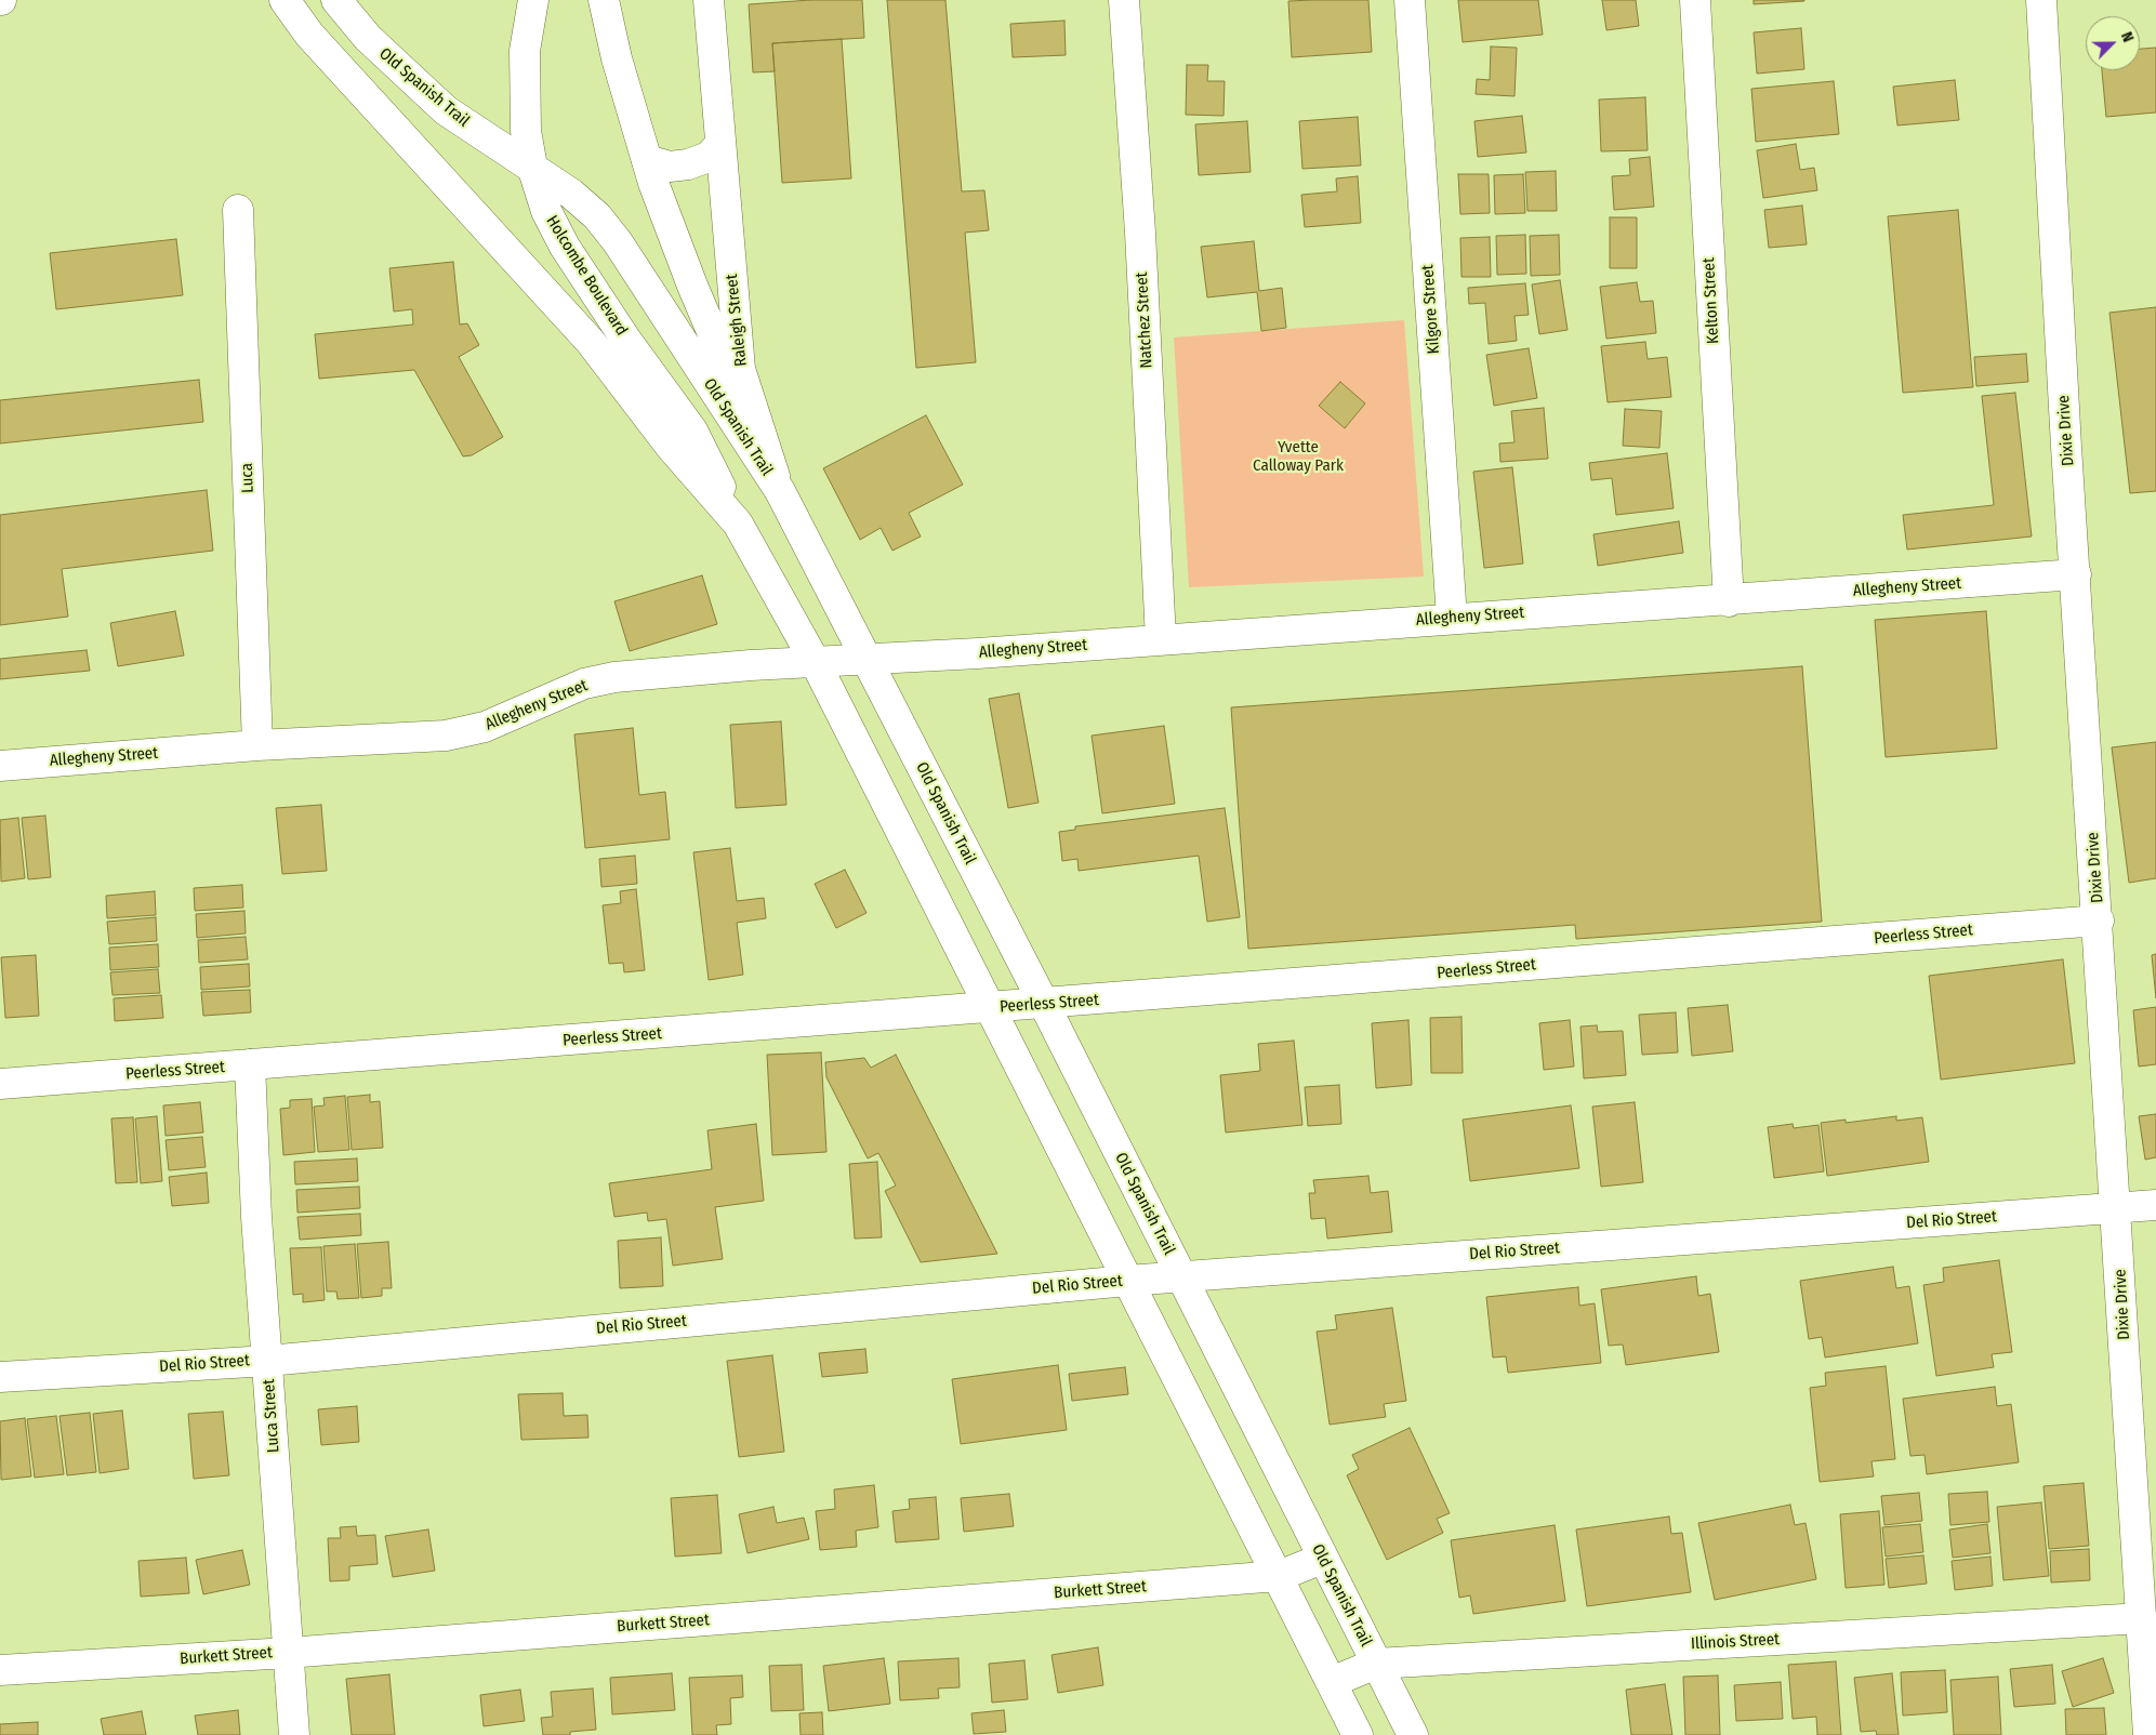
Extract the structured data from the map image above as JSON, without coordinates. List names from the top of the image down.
{
  "streets": {
    "street": [
      "Old Spanish Trail",
      "Holcombe Boulevard",
      "Kelton Street",
      "Kilgore Street",
      "Raleigh Street",
      "Natchez Street",
      "Dixie Drive",
      "Luca",
      "Allegheny Street",
      "Peerless Street",
      "Del Rio Street",
      "Luca Street",
      "Burkett Street",
      "Illinois Street"
    ]
  },
  "crossings": [
    ["Old Spanish Trail", "Holcombe Boulevard"],
    ["Old Spanish Trail", "Raleigh Street"],
    ["Old Spanish Trail", "Allegheny Street"],
    ["Old Spanish Trail", "Peerless Street"],
    ["Old Spanish Trail", "Del Rio Street"],
    ["Old Spanish Trail", "Burkett Street"],
    ["Old Spanish Trail", "Illinois Street"],
    ["Kelton Street", "Allegheny Street"],
    ["Kilgore Street", "Allegheny Street"],
    ["Natchez Street", "Allegheny Street"],
    ["Dixie Drive", "Allegheny Street"],
    ["Dixie Drive", "Peerless Street"],
    ["Dixie Drive", "Del Rio Street"],
    ["Dixie Drive", "Illinois Street"],
    ["Luca", "Allegheny Street"],
    ["Peerless Street", "Luca Street"],
    ["Del Rio Street", "Luca Street"],
    ["Luca Street", "Burkett Street"]
  ],
  "parks": ["Yvette Calloway Park"],
  "north": "top right"
}
